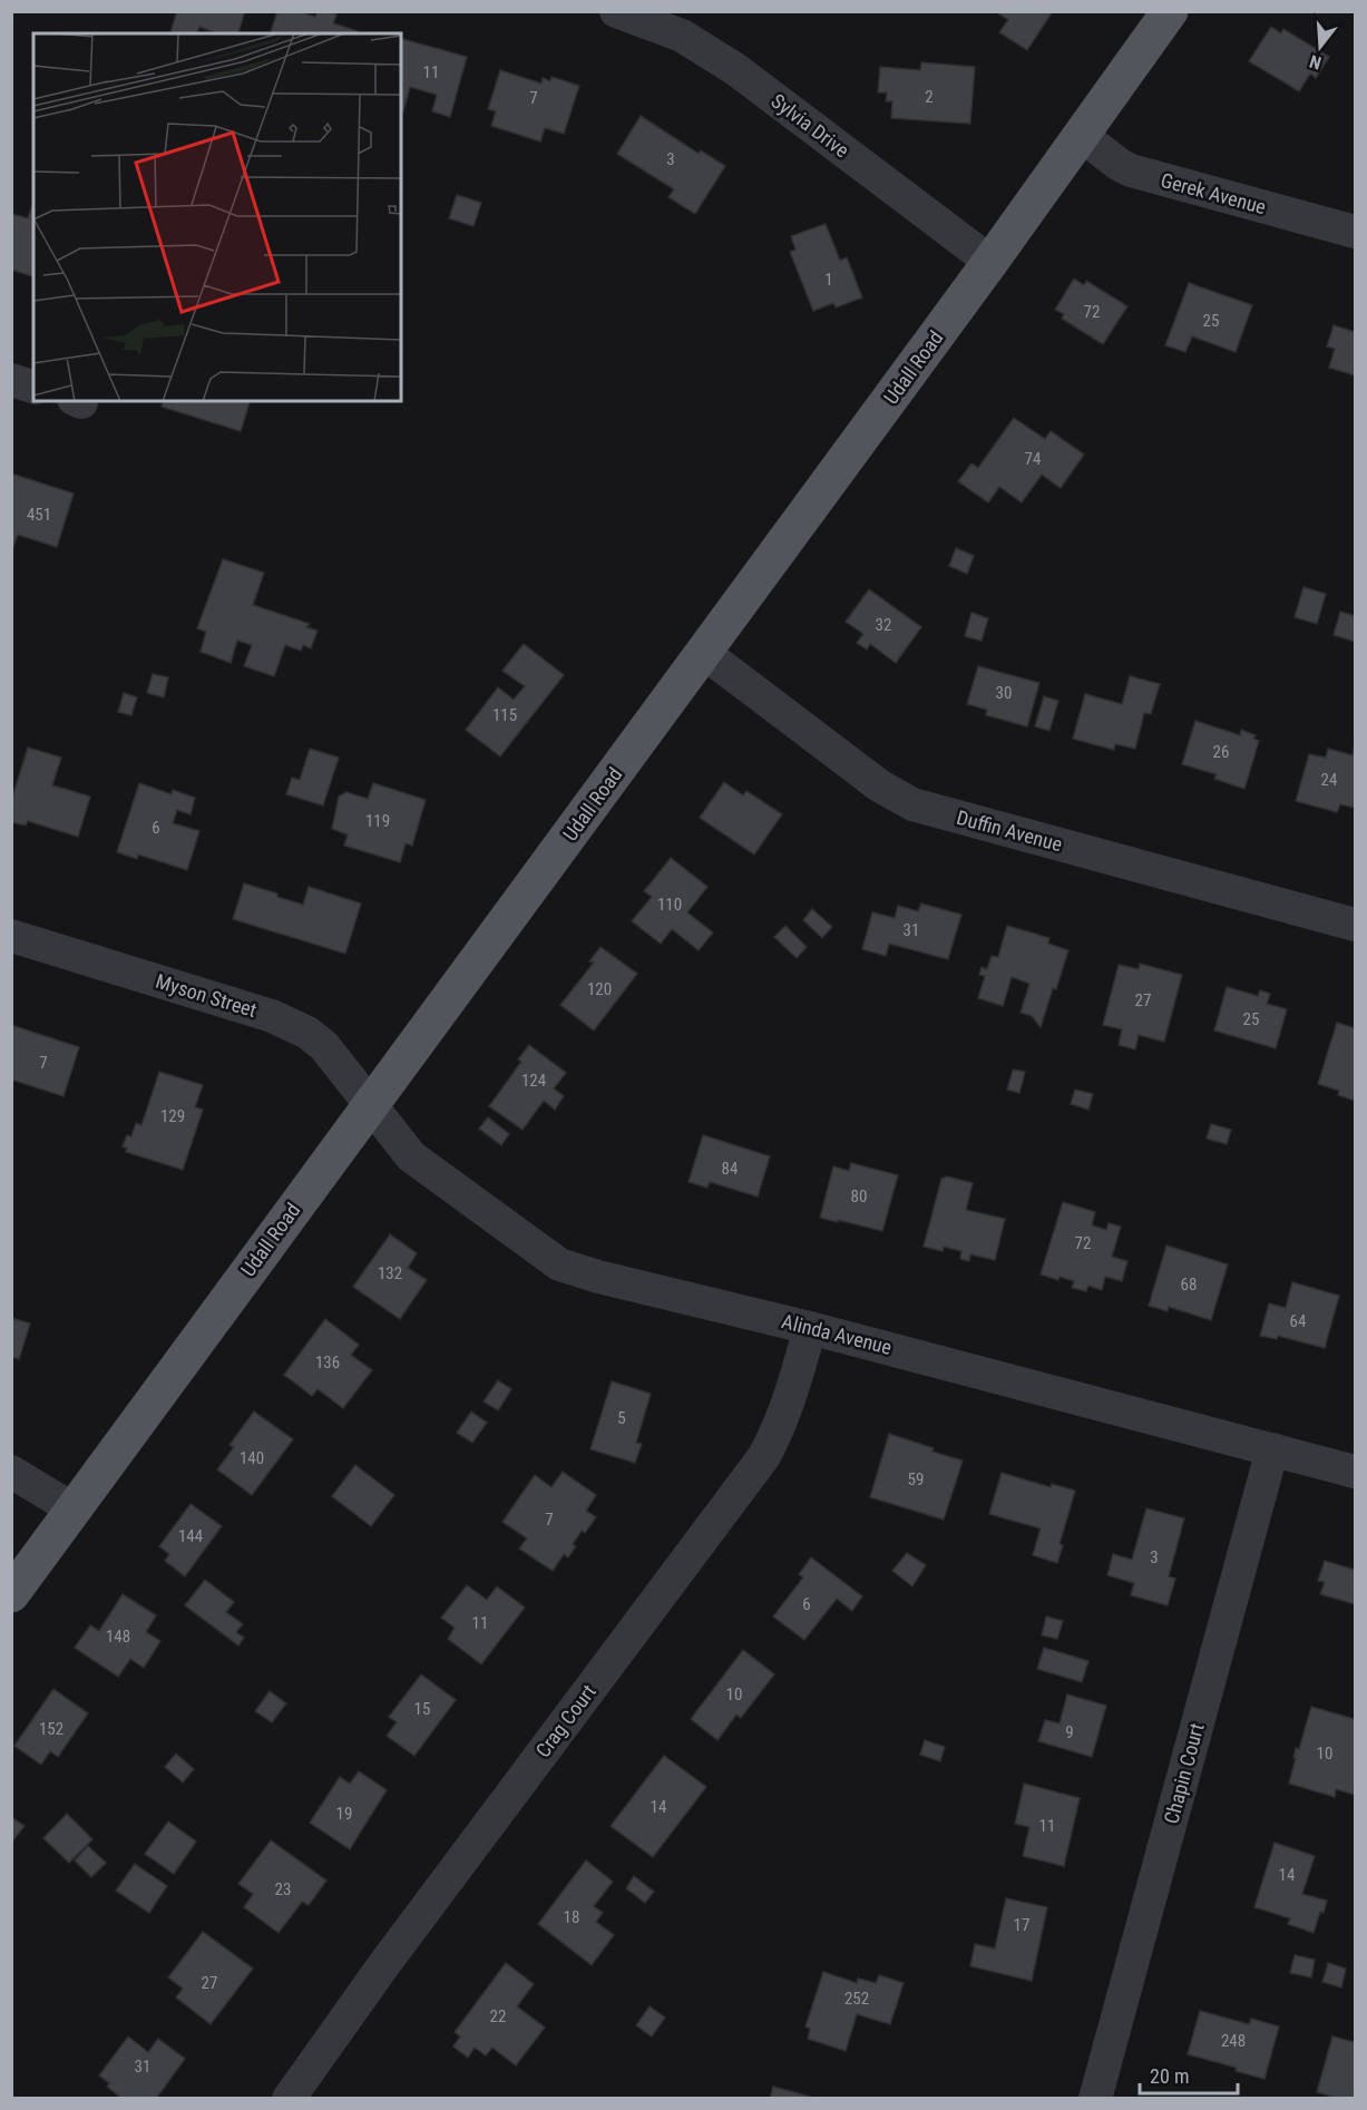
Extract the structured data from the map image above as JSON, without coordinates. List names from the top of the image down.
{
  "streets": {
    "main road": ["Udall Road"],
    "street": [
      "Sylvia Drive",
      "Gerek Avenue",
      "Duffin Avenue",
      "Myson Street",
      "Alinda Avenue",
      "Crag Court",
      "Chapin Court"
    ]
  },
  "crossings": [
    ["Sylvia Drive", "Udall Road"],
    ["Gerek Avenue", "Udall Road"],
    ["Udall Road", "Duffin Avenue"],
    ["Udall Road", "Myson Street"],
    ["Udall Road", "Alinda Avenue"],
    ["Myson Street", "Alinda Avenue"],
    ["Alinda Avenue", "Crag Court"],
    ["Alinda Avenue", "Chapin Court"]
  ],
  "house_numbers": [
    "11",
    "2",
    "7",
    "3",
    "1",
    "72",
    "25",
    "74",
    "451",
    "32",
    "30",
    "115",
    "26",
    "24",
    "119",
    "6",
    "110",
    "31",
    "120",
    "27",
    "25",
    "7",
    "124",
    "129",
    "84",
    "80",
    "72",
    "132",
    "68",
    "64",
    "136",
    "5",
    "140",
    "59",
    "7",
    "144",
    "3",
    "6",
    "11",
    "148",
    "10",
    "15",
    "152",
    "9",
    "10",
    "14",
    "19",
    "11",
    "14",
    "23",
    "18",
    "17",
    "27",
    "252",
    "22",
    "248",
    "31"
  ],
  "scale_bar": "20 m",
  "north": "bottom"
}
